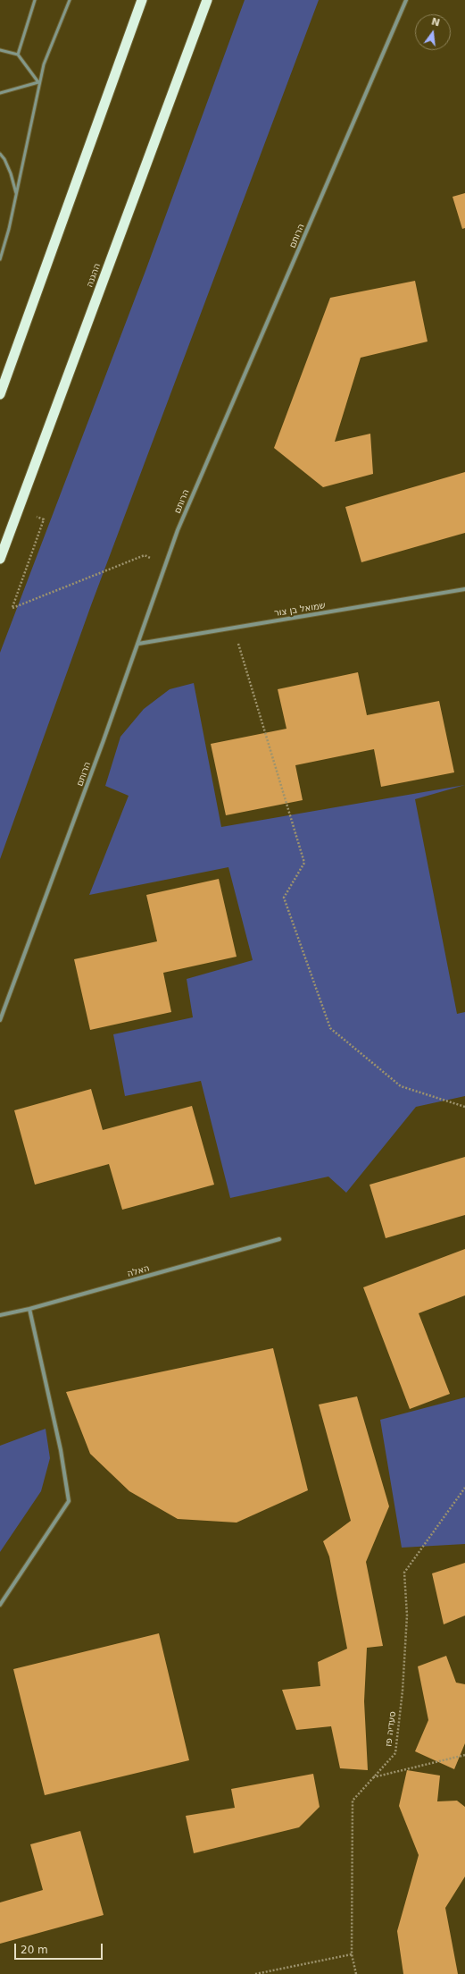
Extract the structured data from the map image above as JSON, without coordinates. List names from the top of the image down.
{
  "streets": {
    "highway": ["ההגנה"],
    "street": ["הרותם", "שמואל בן צור", "האלה"],
    "path": ["סעדיה פז"]
  },
  "crossings": [
    ["הרותם", "שמואל בן צור"]
  ],
  "scale_bar": "20 m",
  "north": "top"
}
